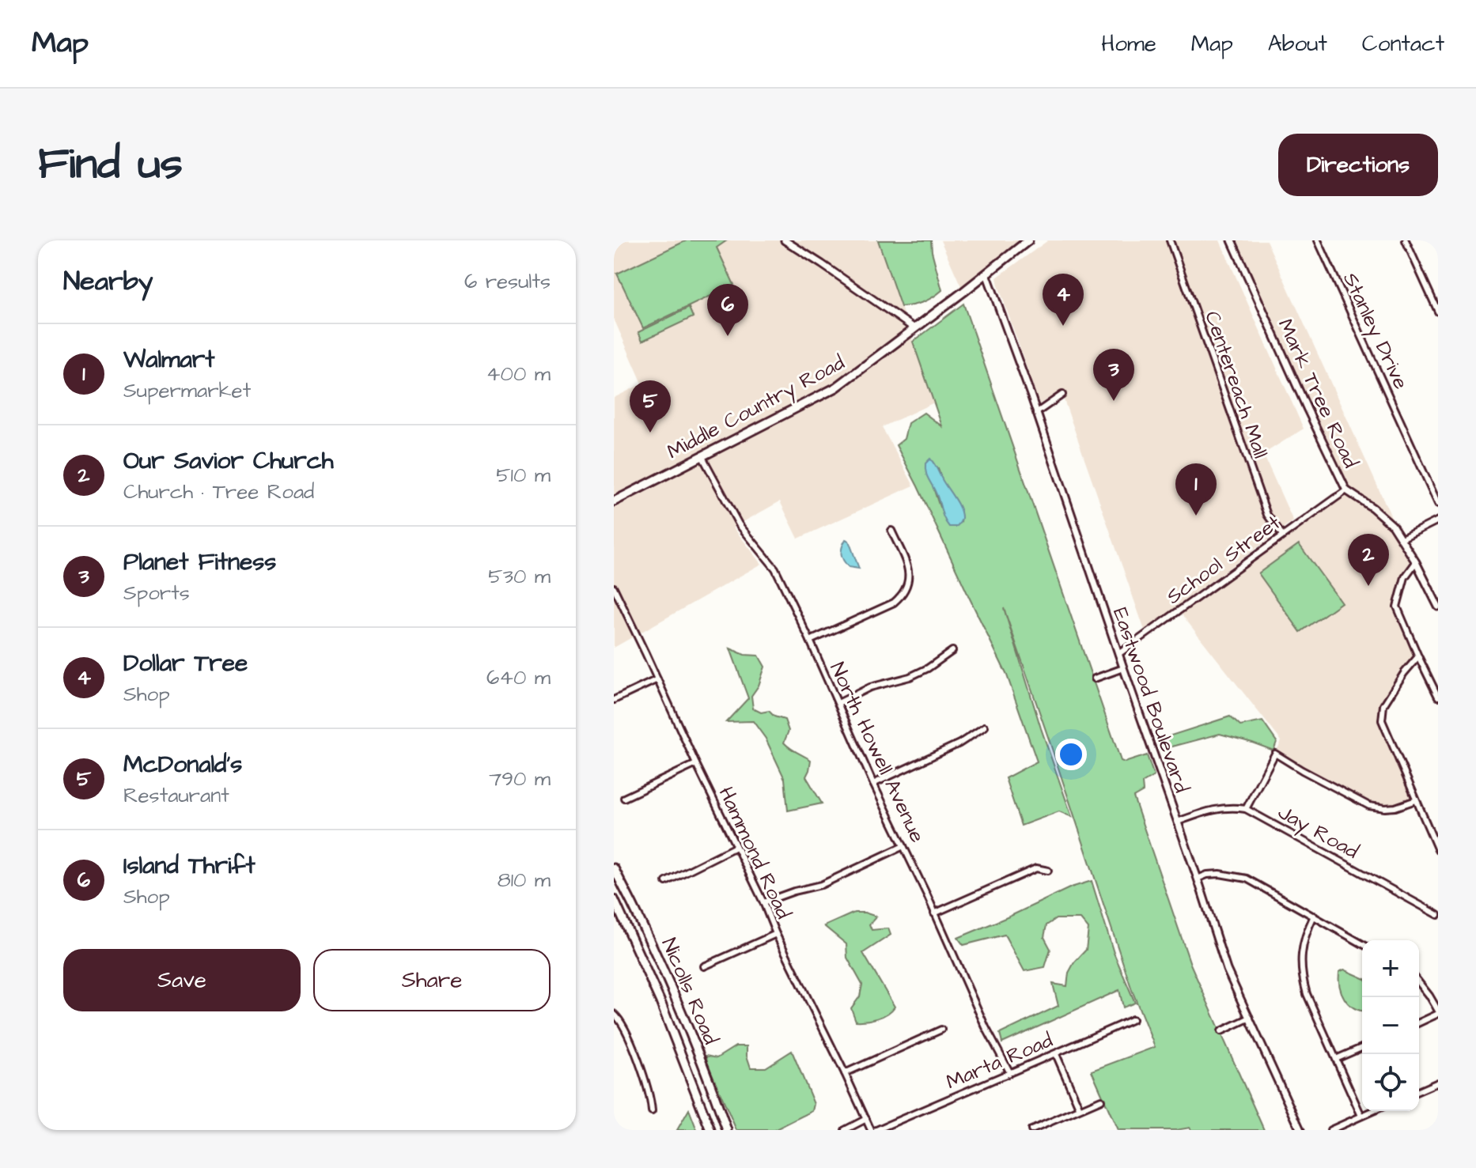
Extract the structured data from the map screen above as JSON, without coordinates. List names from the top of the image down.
{
  "streets": {
    "main road": ["Middle Country Road", "Nicolls Road"],
    "street": [
      "Stanley Drive",
      "Centereach Mall",
      "Mark Tree Road",
      "School Street",
      "Eastwood Boulevard",
      "North Howell Avenue",
      "Jay Road",
      "Hammond Road",
      "Marta Road"
    ]
  },
  "crossings": [
    ["Centereach Mall", "School Street"],
    ["Mark Tree Road", "School Street"],
    ["Middle Country Road", "Eastwood Boulevard"],
    ["Middle Country Road", "North Howell Avenue"],
    ["School Street", "Eastwood Boulevard"],
    ["Eastwood Boulevard", "Jay Road"],
    ["North Howell Avenue", "Marta Road"]
  ],
  "page": {
    "header": "Map",
    "nav": [
      "Home",
      "Map",
      "About",
      "Contact"
    ],
    "title": "Find us",
    "buttons": [
      "Directions",
      ["Save", "Share"]
    ],
    "heading": ["Nearby", "6 results"],
    "pins": [
      "4",
      "6",
      "3",
      "5",
      "1",
      "2"
    ],
    "list": [
      {
        "mark": "1",
        "name": "Walmart",
        "note": "Supermarket",
        "value": "400 m"
      },
      {
        "mark": "2",
        "name": "Our Savior Church",
        "note": "Church · Tree Road",
        "value": "510 m"
      },
      {
        "mark": "3",
        "name": "Planet Fitness",
        "note": "Sports",
        "value": "530 m"
      },
      {
        "mark": "4",
        "name": "Dollar Tree",
        "note": "Shop",
        "value": "640 m"
      },
      {
        "mark": "5",
        "name": "McDonald's",
        "note": "Restaurant",
        "value": "790 m"
      },
      {
        "mark": "6",
        "name": "Island Thrift",
        "note": "Shop",
        "value": "810 m"
      }
    ],
    "map_buttons": ["+", "−"]
  }
}
